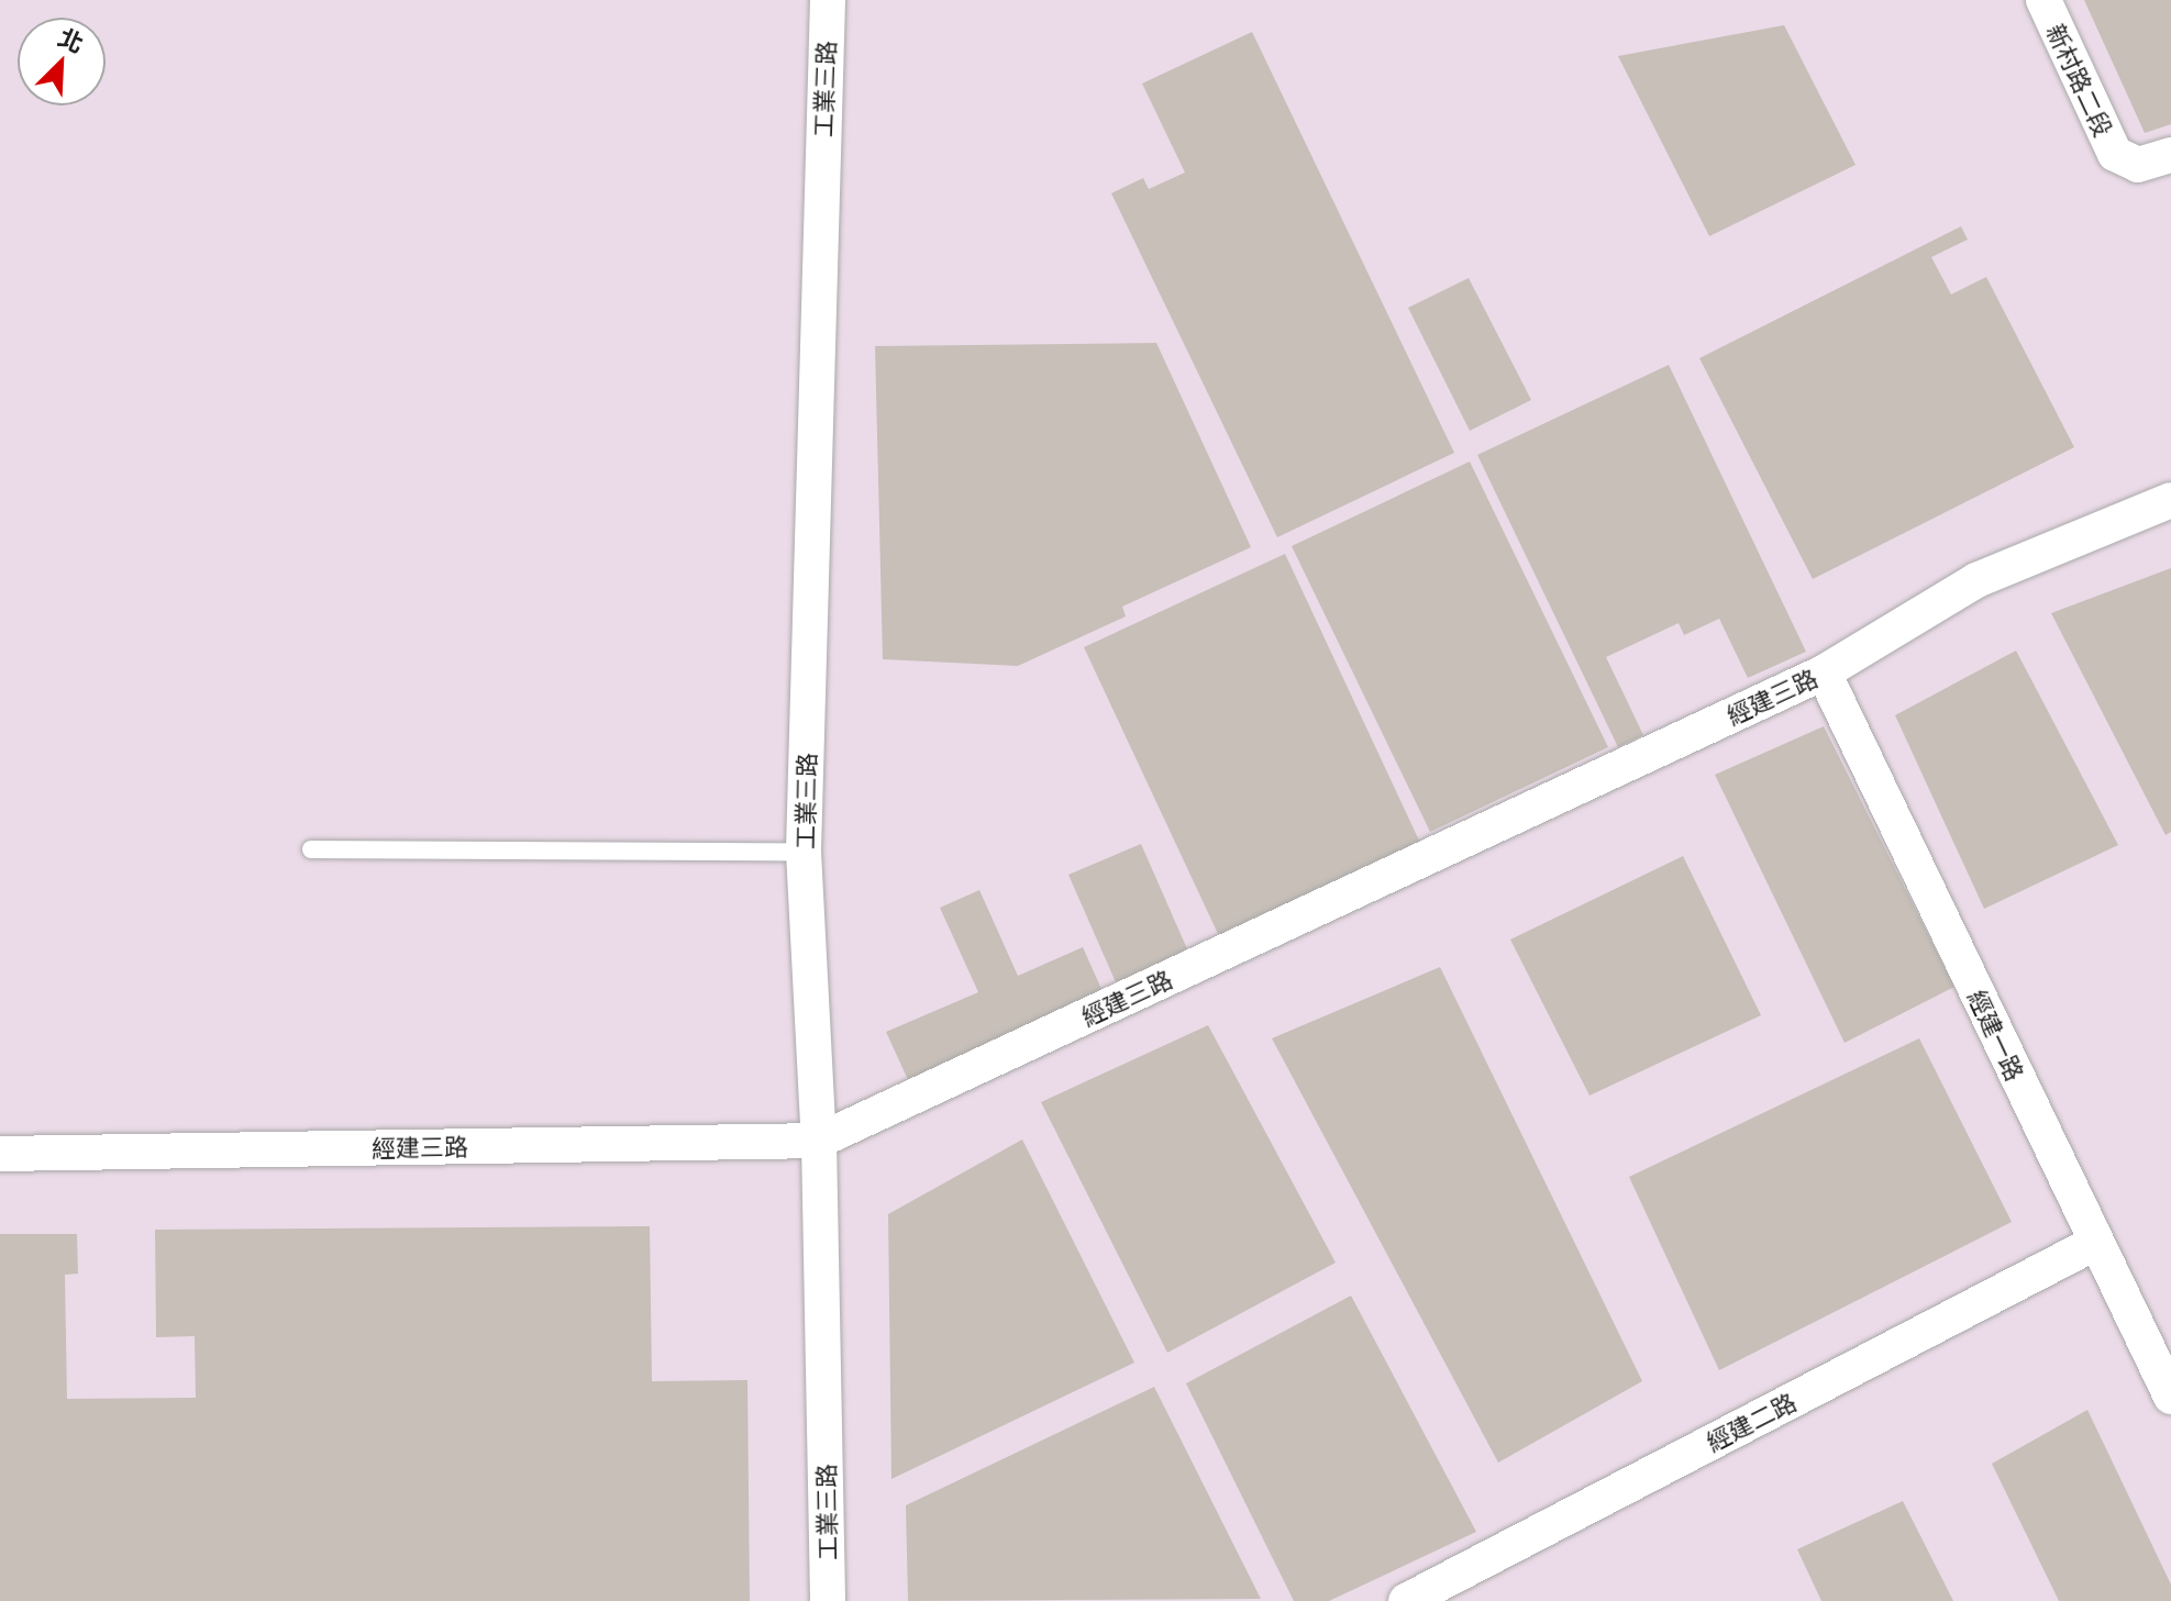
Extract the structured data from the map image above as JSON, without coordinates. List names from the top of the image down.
{
  "streets": {
    "street": [
      "新村路二段",
      "工業三路",
      "經建三路",
      "經建一路",
      "經建二路"
    ]
  },
  "crossings": [
    ["工業三路", "經建三路"],
    ["經建三路", "經建一路"],
    ["經建一路", "經建二路"]
  ],
  "north": "top right"
}
